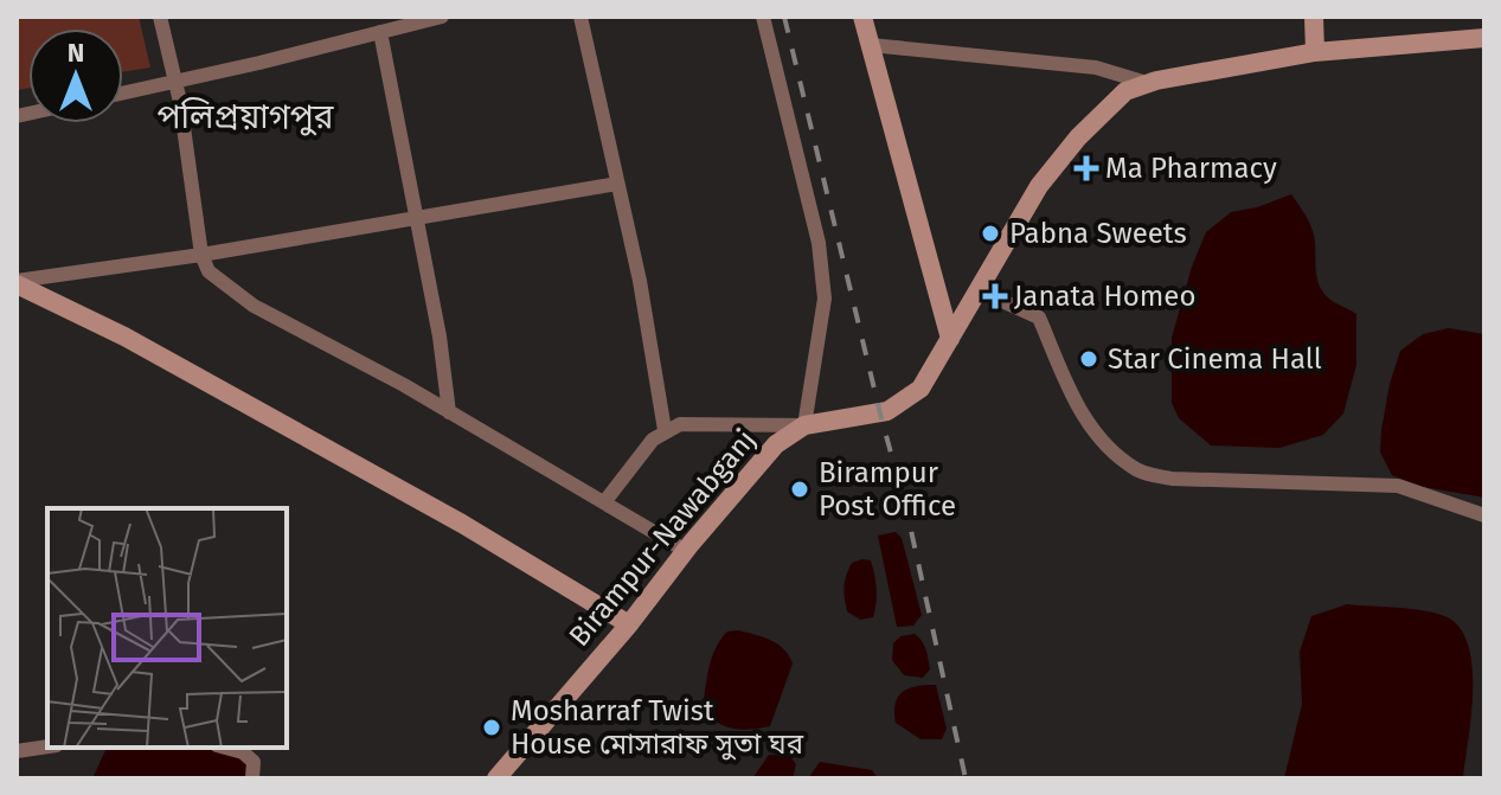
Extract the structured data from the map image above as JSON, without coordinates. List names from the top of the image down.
{
  "streets": {
    "main road": ["Birampur-Nawabganj"]
  },
  "districts": ["পলিপ্রয়াগপুর"],
  "places": {
    "health": ["Ma Pharmacy", "Janata Homeo"],
    "other": [
      "Pabna Sweets",
      "Star Cinema Hall",
      "Birampur Post Office",
      "Mosharraf Twist House মোসারাফ সুতা ঘর"
    ]
  },
  "north": "top"
}
